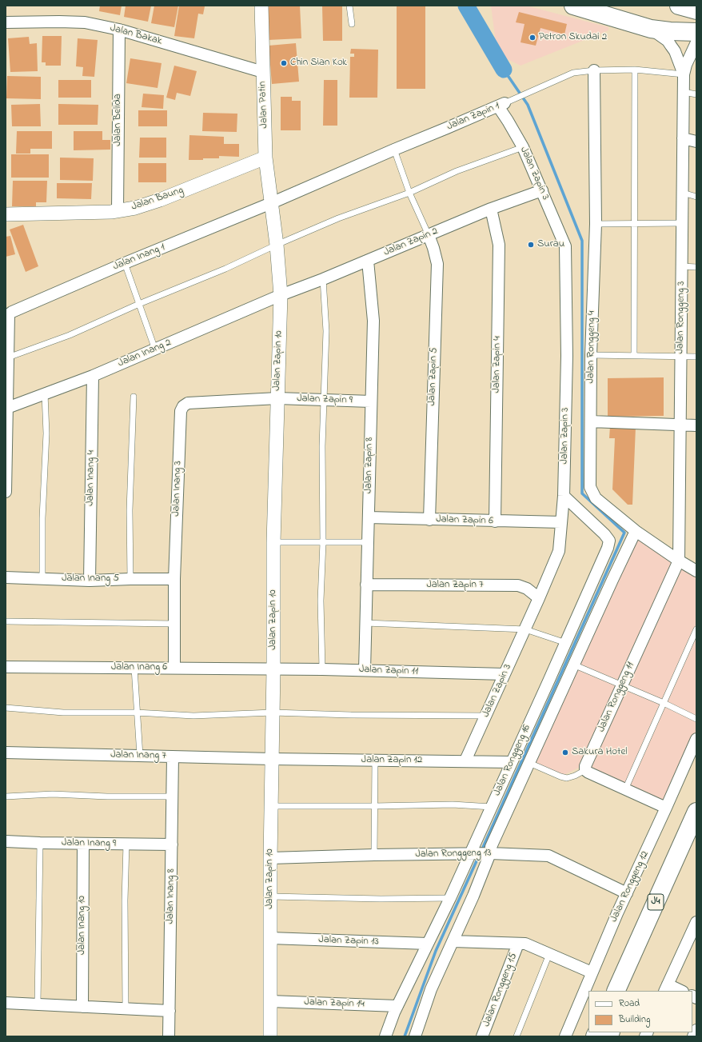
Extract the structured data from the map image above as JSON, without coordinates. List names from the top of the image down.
{
  "streets": {
    "main road": ["J4"],
    "street": [
      "Jalan Bakak",
      "Jalan Patin",
      "Jalan Zapin 1",
      "Jalan Belida",
      "Jalan Zapin 3",
      "Jalan Baung",
      "Jalan Zapin 2",
      "Jalan Inang 1",
      "Jalan Ronggeng 3",
      "Jalan Ronggeng 4",
      "Jalan Inang 2",
      "Jalan Zapin 10",
      "Jalan Zapin 4",
      "Jalan Zapin 5",
      "Jalan Zapin 9",
      "Jalan Zapin 8",
      "Jalan Inang 4",
      "Jalan Inang 3",
      "Jalan Zapin 6",
      "Jalan Inang 5",
      "Jalan Zapin 7",
      "Jalan Inang 6",
      "Jalan Zapin 11",
      "Jalan Ronggeng 11",
      "Jalan Inang 7",
      "Jalan Zapin 12",
      "Jalan Ronggeng 16",
      "Jalan Inang 9",
      "Jalan Ronggeng 13",
      "Jalan Ronggeng 12",
      "Jalan Inang 8",
      "Jalan Inang 10",
      "Jalan Zapin 13",
      "Jalan Ronggeng 15",
      "Jalan Zapin 14"
    ]
  },
  "crossings": [
    ["Jalan Bakak", "Jalan Patin"],
    ["Jalan Bakak", "Jalan Belida"],
    ["Jalan Patin", "Jalan Zapin 1"],
    ["Jalan Patin", "Jalan Baung"],
    ["Jalan Patin", "Jalan Inang 1"],
    ["Jalan Patin", "Jalan Zapin 10"],
    ["Jalan Zapin 1", "Jalan Zapin 3"],
    ["Jalan Zapin 1", "Jalan Inang 1"],
    ["Jalan Zapin 1", "Jalan Ronggeng 3"],
    ["Jalan Zapin 1", "Jalan Ronggeng 4"],
    ["Jalan Zapin 1", "Jalan Zapin 10"],
    ["Jalan Belida", "Jalan Baung"],
    ["Jalan Zapin 3", "Jalan Zapin 2"],
    ["Jalan Zapin 3", "Jalan Zapin 6"],
    ["Jalan Zapin 3", "Jalan Zapin 7"],
    ["Jalan Zapin 3", "Jalan Zapin 11"],
    ["Jalan Zapin 3", "Jalan Zapin 12"],
    ["Jalan Zapin 3", "Jalan Ronggeng 16"],
    ["Jalan Zapin 2", "Jalan Inang 2"],
    ["Jalan Zapin 2", "Jalan Zapin 10"],
    ["Jalan Zapin 2", "Jalan Zapin 4"],
    ["Jalan Zapin 2", "Jalan Zapin 5"],
    ["Jalan Zapin 2", "Jalan Zapin 8"],
    ["Jalan Inang 1", "Jalan Zapin 10"],
    ["Jalan Ronggeng 3", "Jalan Ronggeng 4"],
    ["Jalan Ronggeng 3", "Jalan Ronggeng 11"],
    ["Jalan Ronggeng 4", "Jalan Ronggeng 11"],
    ["Jalan Ronggeng 4", "Jalan Ronggeng 16"],
    ["Jalan Inang 2", "Jalan Zapin 10"],
    ["Jalan Inang 2", "Jalan Inang 4"],
    ["Jalan Zapin 10", "Jalan Zapin 9"],
    ["Jalan Zapin 10", "Jalan Inang 3"],
    ["Jalan Zapin 10", "Jalan Inang 6"],
    ["Jalan Zapin 10", "Jalan Zapin 11"],
    ["Jalan Zapin 10", "Jalan Inang 7"],
    ["Jalan Zapin 10", "Jalan Zapin 12"],
    ["Jalan Zapin 10", "Jalan Ronggeng 13"],
    ["Jalan Zapin 10", "Jalan Zapin 13"],
    ["Jalan Zapin 10", "Jalan Zapin 14"],
    ["Jalan Zapin 4", "Jalan Zapin 6"],
    ["Jalan Zapin 5", "Jalan Zapin 6"],
    ["Jalan Zapin 9", "Jalan Zapin 8"],
    ["Jalan Zapin 9", "Jalan Inang 3"],
    ["Jalan Zapin 8", "Jalan Zapin 6"],
    ["Jalan Zapin 8", "Jalan Zapin 7"],
    ["Jalan Zapin 8", "Jalan Zapin 11"],
    ["Jalan Inang 4", "Jalan Inang 5"],
    ["Jalan Inang 3", "Jalan Inang 5"],
    ["Jalan Inang 3", "Jalan Inang 6"],
    ["Jalan Inang 6", "Jalan Zapin 11"],
    ["Jalan Inang 7", "Jalan Zapin 12"],
    ["Jalan Inang 7", "Jalan Inang 8"],
    ["Jalan Zapin 12", "Jalan Ronggeng 16"],
    ["Jalan Ronggeng 16", "Jalan Ronggeng 13"],
    ["Jalan Ronggeng 16", "Jalan Zapin 13"],
    ["Jalan Ronggeng 16", "Jalan Zapin 14"],
    ["Jalan Inang 9", "Jalan Inang 8"],
    ["Jalan Inang 9", "Jalan Inang 10"],
    ["Jalan Ronggeng 13", "Jalan Ronggeng 12"]
  ],
  "places": [
    "Petron Skudai 2",
    "Chin Sian Kok",
    "Surau",
    "Sakura Hotel"
  ],
  "legend": ["Road", "Building"]
}
